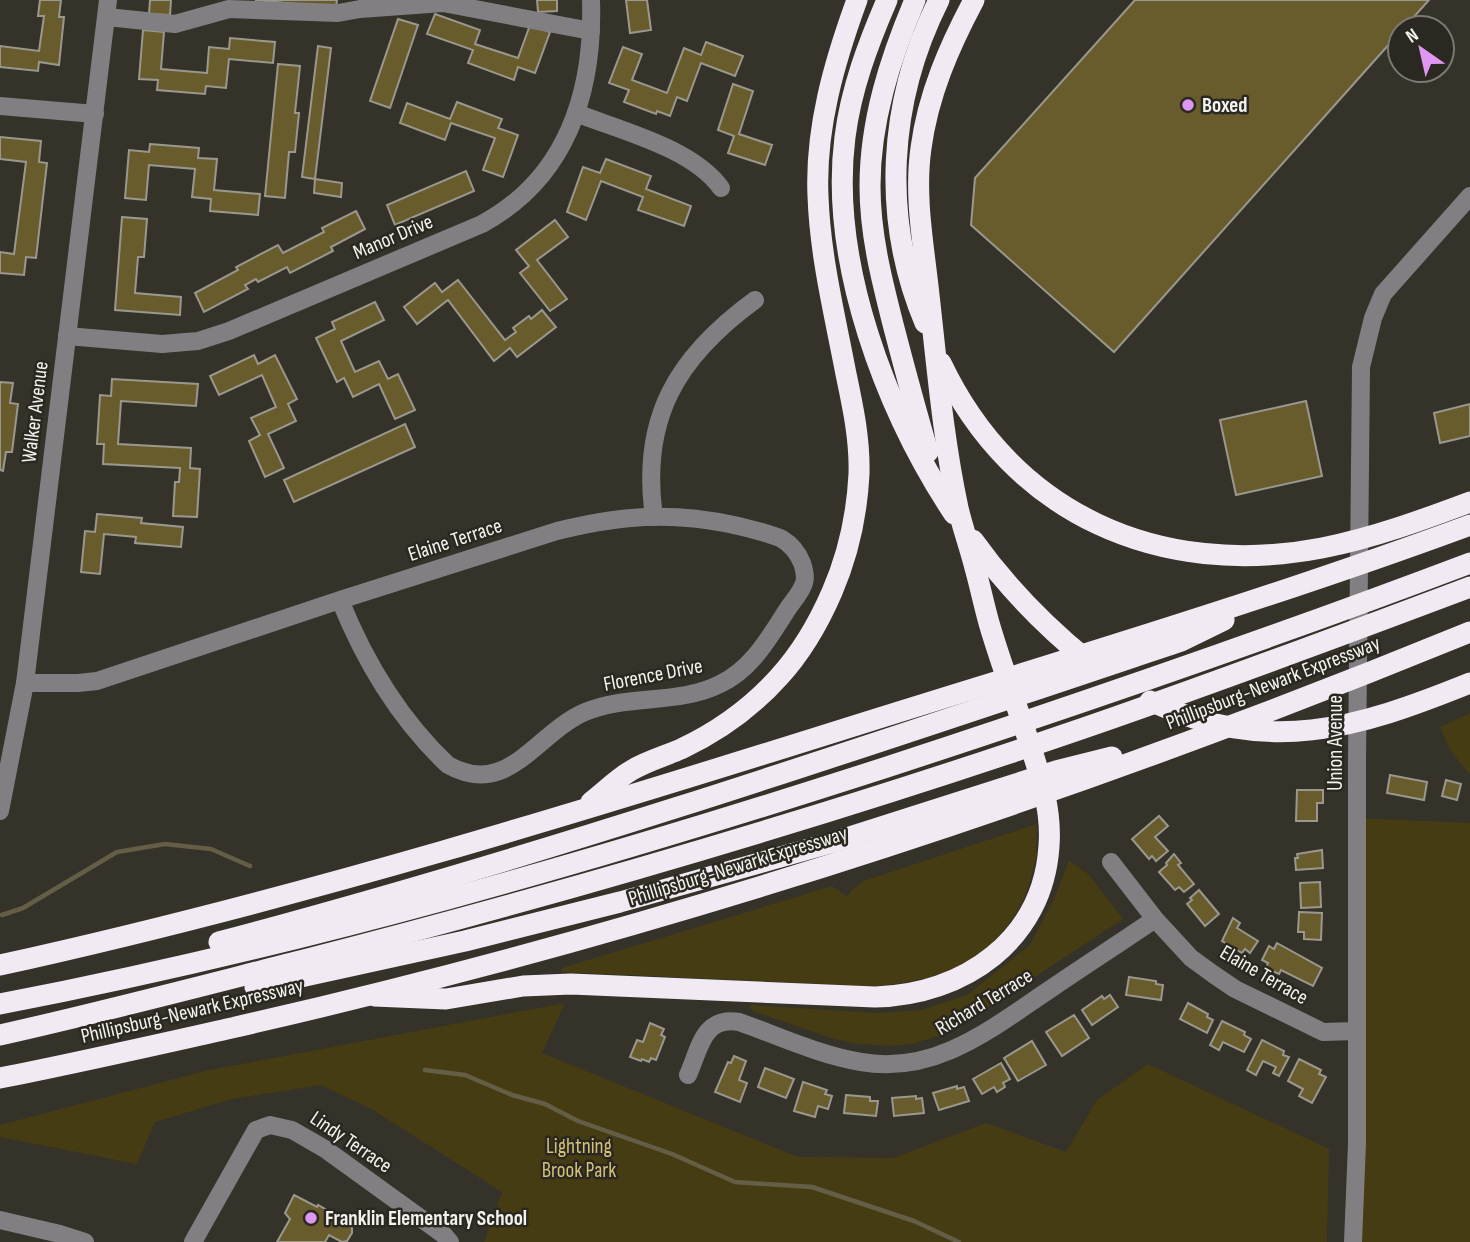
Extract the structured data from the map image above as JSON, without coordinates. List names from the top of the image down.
{
  "streets": {
    "highway": ["Phillipsburg-Newark Expressway"],
    "street": [
      "Manor Drive",
      "Walker Avenue",
      "Elaine Terrace",
      "Florence Drive",
      "Union Avenue",
      "Richard Terrace",
      "Lindy Terrace"
    ]
  },
  "crossings": [
    ["Manor Drive", "Walker Avenue"],
    ["Walker Avenue", "Elaine Terrace"],
    ["Elaine Terrace", "Florence Drive"],
    ["Elaine Terrace", "Union Avenue"],
    ["Elaine Terrace", "Richard Terrace"]
  ],
  "parks": ["Lightning Brook Park"],
  "places": ["Boxed", "Franklin Elementary School"],
  "north": "top left"
}
